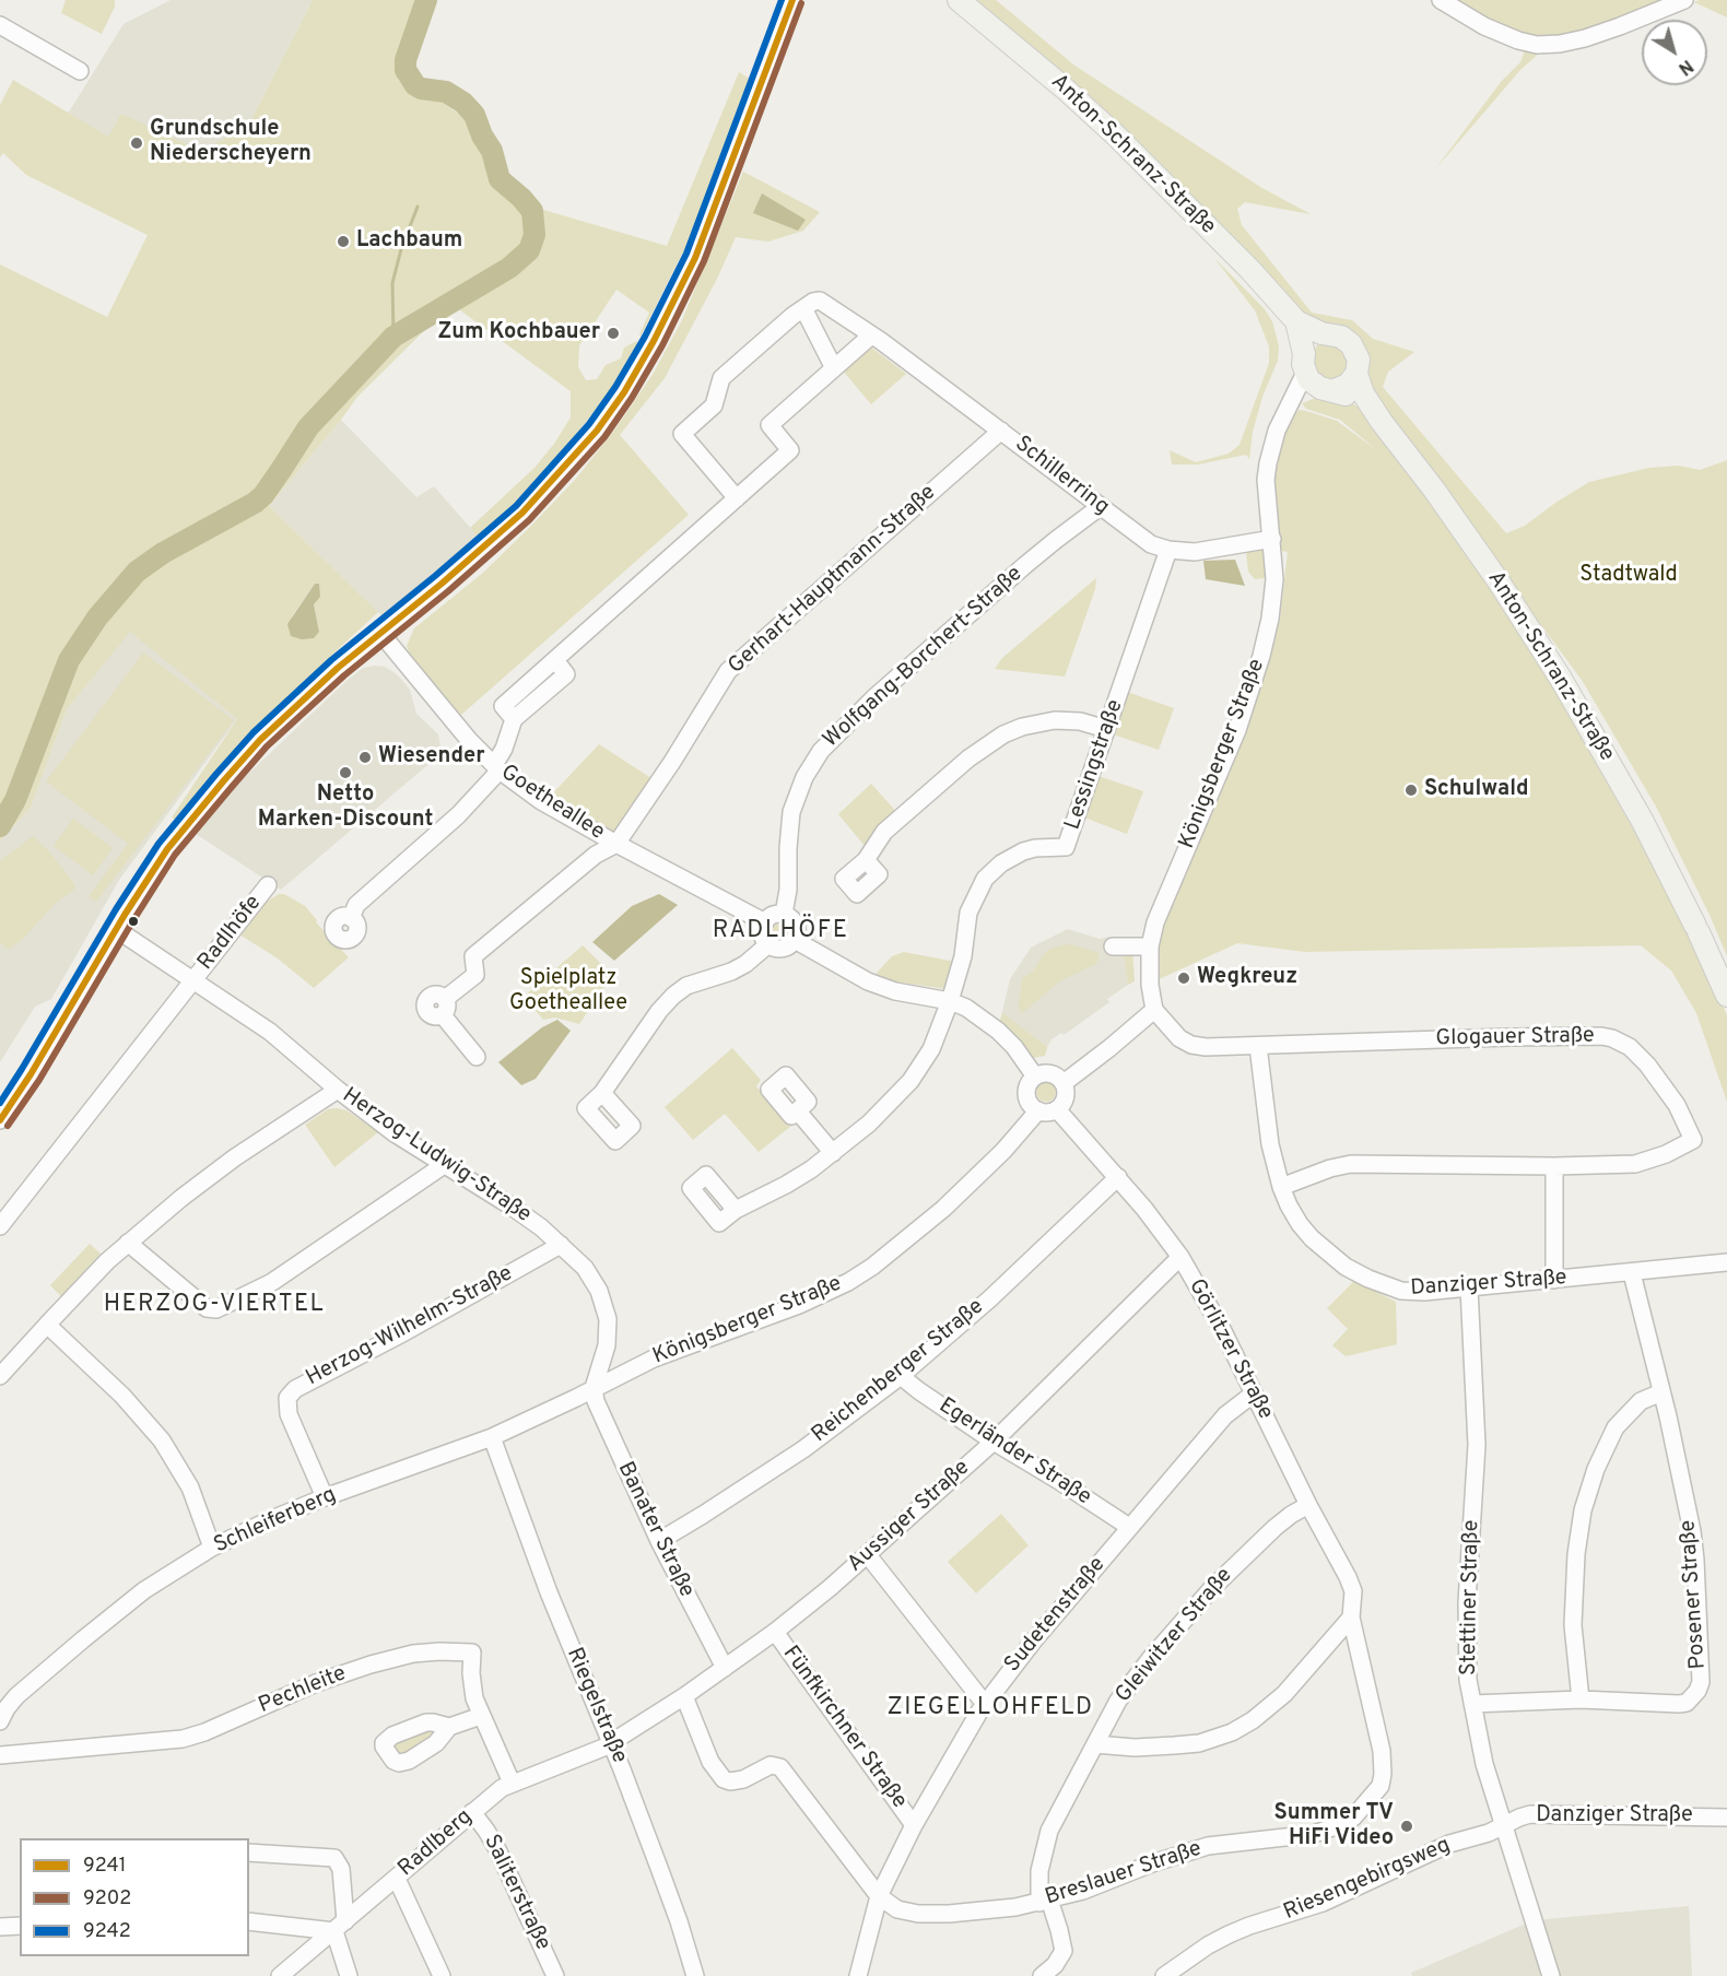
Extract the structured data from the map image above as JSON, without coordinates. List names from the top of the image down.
{
  "streets": {
    "main road": ["Anton-Schranz-Straße"],
    "street": [
      "Schillerring",
      "Gerhart-Hauptmann-Straße",
      "Wolfgang-Borchert-Straße",
      "Königsberger Straße",
      "Lessingstraße",
      "Goetheallee",
      "Radlhöfe",
      "Glogauer Straße",
      "Herzog-Ludwig-Straße",
      "Danziger Straße",
      "Herzog-Wilhelm-Straße",
      "Görlitzer Straße",
      "Reichenberger Straße",
      "Egerländer Straße",
      "Aussiger Straße",
      "Schleiferberg",
      "Banater Straße",
      "Posener Straße",
      "Stettiner Straße",
      "Sudetenstraße",
      "Gleiwitzer Straße",
      "Pechleite",
      "Riegelstraße",
      "Fünfkirchner Straße",
      "Radlberg",
      "Breslauer Straße",
      "Riesengebirgsweg",
      "Saliterstraße"
    ]
  },
  "crossings": [
    ["Anton-Schranz-Straße", "Königsberger Straße"],
    ["Schillerring", "Gerhart-Hauptmann-Straße"],
    ["Schillerring", "Wolfgang-Borchert-Straße"],
    ["Schillerring", "Königsberger Straße"],
    ["Schillerring", "Lessingstraße"],
    ["Gerhart-Hauptmann-Straße", "Goetheallee"],
    ["Wolfgang-Borchert-Straße", "Goetheallee"],
    ["Königsberger Straße", "Glogauer Straße"],
    ["Königsberger Straße", "Herzog-Ludwig-Straße"],
    ["Königsberger Straße", "Görlitzer Straße"],
    ["Königsberger Straße", "Schleiferberg"],
    ["Königsberger Straße", "Banater Straße"],
    ["Radlhöfe", "Herzog-Ludwig-Straße"],
    ["Glogauer Straße", "Danziger Straße"],
    ["Herzog-Ludwig-Straße", "Herzog-Wilhelm-Straße"],
    ["Herzog-Ludwig-Straße", "Schleiferberg"],
    ["Herzog-Ludwig-Straße", "Banater Straße"],
    ["Danziger Straße", "Posener Straße"],
    ["Danziger Straße", "Stettiner Straße"],
    ["Danziger Straße", "Riesengebirgsweg"],
    ["Herzog-Wilhelm-Straße", "Schleiferberg"],
    ["Görlitzer Straße", "Reichenberger Straße"],
    ["Görlitzer Straße", "Aussiger Straße"],
    ["Görlitzer Straße", "Sudetenstraße"],
    ["Görlitzer Straße", "Gleiwitzer Straße"],
    ["Görlitzer Straße", "Breslauer Straße"],
    ["Reichenberger Straße", "Egerländer Straße"],
    ["Reichenberger Straße", "Banater Straße"],
    ["Egerländer Straße", "Aussiger Straße"],
    ["Egerländer Straße", "Sudetenstraße"],
    ["Aussiger Straße", "Banater Straße"],
    ["Aussiger Straße", "Riegelstraße"],
    ["Aussiger Straße", "Fünfkirchner Straße"],
    ["Aussiger Straße", "Radlberg"],
    ["Schleiferberg", "Banater Straße"],
    ["Schleiferberg", "Riegelstraße"],
    ["Posener Straße", "Stettiner Straße"],
    ["Stettiner Straße", "Riesengebirgsweg"],
    ["Sudetenstraße", "Fünfkirchner Straße"],
    ["Sudetenstraße", "Breslauer Straße"],
    ["Gleiwitzer Straße", "Breslauer Straße"],
    ["Pechleite", "Radlberg"],
    ["Riegelstraße", "Radlberg"],
    ["Radlberg", "Saliterstraße"]
  ],
  "districts": ["RADLHÖFE", "HERZOG-VIERTEL", "ZIEGELLOHFELD"],
  "parks": ["Stadtwald", "Spielplatz Goetheallee"],
  "places": [
    "Grundschule Niederscheyern",
    "Lachbaum",
    "Zum Kochbauer",
    "Wiesender",
    "Netto Marken-Discount",
    "Schulwald",
    "Wegkreuz",
    "Summer TV HiFi Video"
  ],
  "lines": ["transit line 9241", "transit line 9242", "transit line 9202"],
  "legend": ["9241", "9202", "9242"],
  "north": "bottom right"
}
